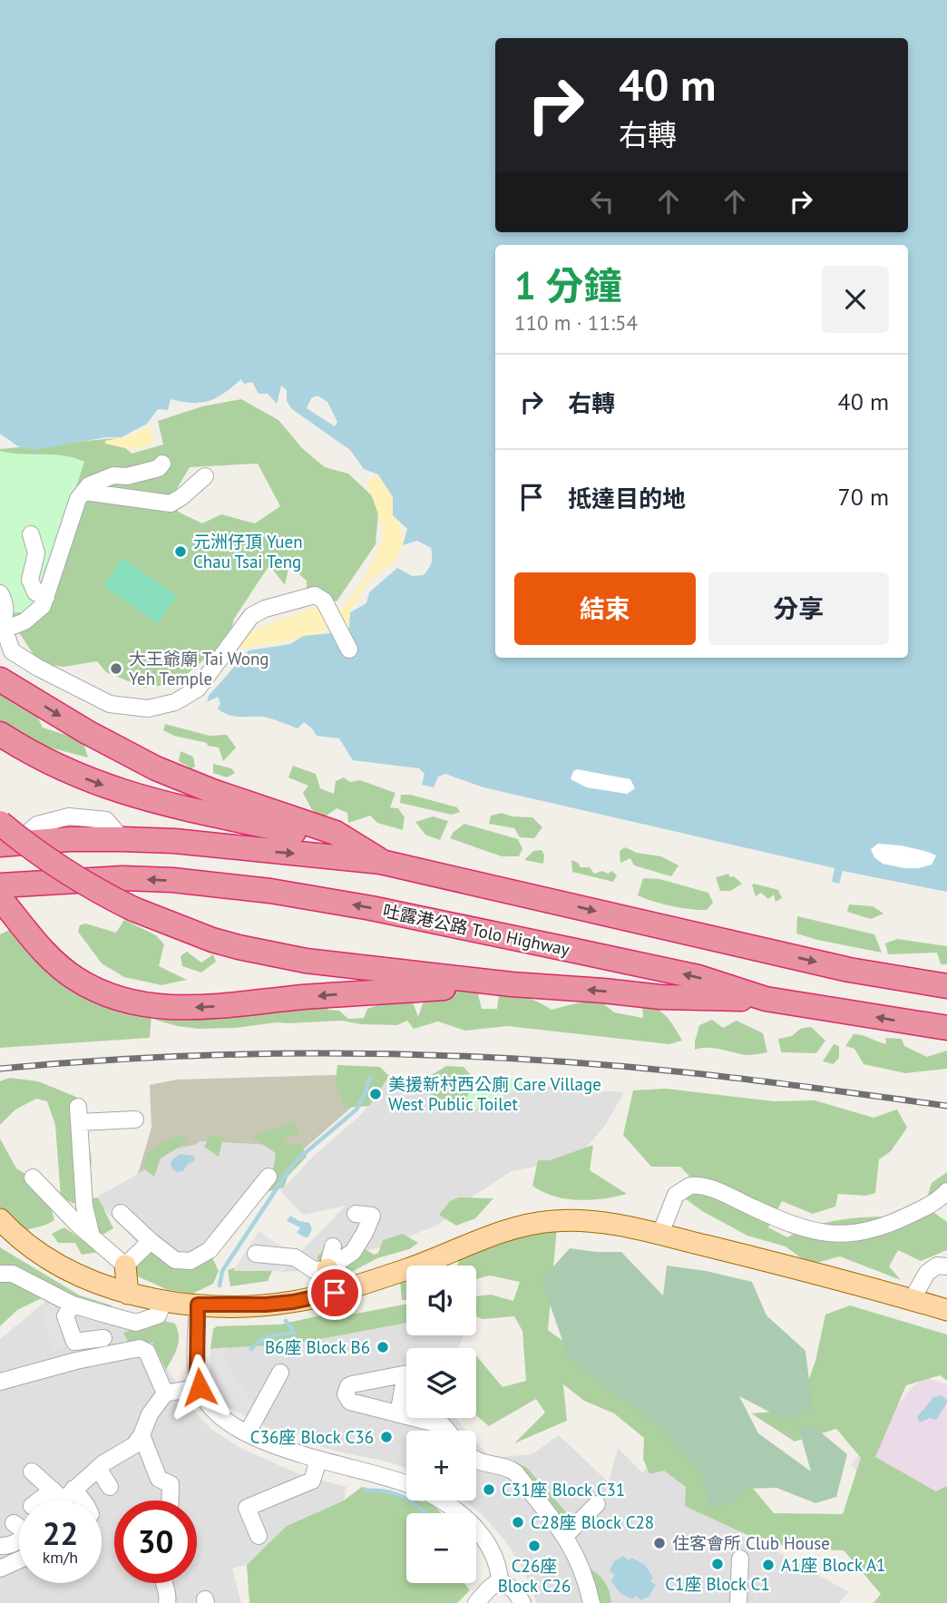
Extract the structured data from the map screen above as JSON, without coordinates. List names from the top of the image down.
{
  "streets": {
    "highway": ["吐露港公路 Tolo Highway"]
  },
  "places": [
    "元洲仔頂 Yuen Chau Tsai Teng",
    "大王爺廟 Tai Wong Yeh Temple",
    "美援新村西公廁 Care Village West Public Toilet",
    "B6座 Block B6",
    "C36座 Block C36",
    "C31座 Block C31",
    "C28座 Block C28",
    "住客會所 Club House",
    "C26座 Block C26",
    "C1座 Block C1",
    "A1座 Block A1"
  ],
  "page": {
    "turn": ["40 m", "右轉"],
    "heading": ["1 分鐘", "110 m · 11:54"],
    "list": [
      {
        "name": "右轉",
        "value": "40 m"
      },
      {
        "name": "抵達目的地",
        "value": "70 m"
      }
    ],
    "buttons": ["結束", "分享"],
    "map_buttons": ["+", "−"],
    "speed": "22 km/h",
    "limit": "30"
  }
}
